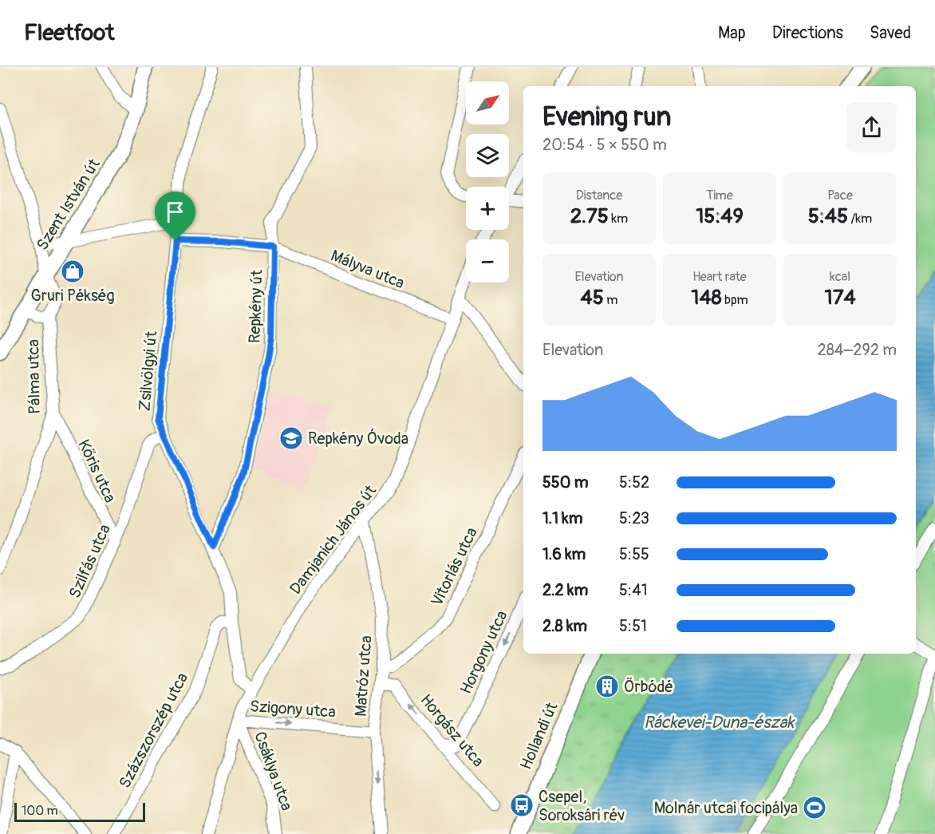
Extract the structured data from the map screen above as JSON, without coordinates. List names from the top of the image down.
{
  "streets": {
    "street": [
      "Szent István út",
      "Mályva utca",
      "Repkény út",
      "Zsilvölgyi út",
      "Pálma utca",
      "Kőris utca",
      "Damjanich János út",
      "Szilfás utca",
      "Vitorlás utca",
      "Horgony utca",
      "Matróz utca",
      "Szigony utca",
      "Százszorszép utca",
      "Horgász utca",
      "Hollandi út",
      "Csáklya utca"
    ]
  },
  "crossings": [
    ["Szent István út", "Pálma utca"],
    ["Mályva utca", "Repkény út"],
    ["Mályva utca", "Zsilvölgyi út"],
    ["Mályva utca", "Damjanich János út"],
    ["Repkény út", "Zsilvölgyi út"],
    ["Zsilvölgyi út", "Damjanich János út"],
    ["Zsilvölgyi út", "Szilfás utca"],
    ["Zsilvölgyi út", "Százszorszép utca"],
    ["Pálma utca", "Kőris utca"],
    ["Kőris utca", "Szilfás utca"],
    ["Damjanich János út", "Matróz utca"],
    ["Damjanich János út", "Szigony utca"],
    ["Damjanich János út", "Csáklya utca"],
    ["Vitorlás utca", "Matróz utca"],
    ["Horgony utca", "Horgász utca"],
    ["Matróz utca", "Szigony utca"],
    ["Matróz utca", "Horgász utca"],
    ["Szigony utca", "Csáklya utca"]
  ],
  "one_way": ["Horgony utca", "Szigony utca", "Horgász utca"],
  "water": ["Ráckevei-Duna-észak"],
  "places": {
    "shop": ["Gruri Pékség"],
    "school or university": ["Repkény Óvoda"],
    "building": ["Őrbódé"],
    "bus stop": ["Csepel, Soroksári rév"],
    "sports": ["Molnár utcai focipálya"]
  },
  "scale_bar": "100 m",
  "north": "top right",
  "page": {
    "header": "Fleetfoot",
    "nav": ["Map", "Directions", "Saved"],
    "map_buttons": ["+", "−"],
    "heading": ["Evening run", "20:54 · 5 × 550 m"],
    "stats": [
      ["Distance", "2.75 km"],
      ["Time", "15:49"],
      ["Pace", "5:45 /km"],
      ["Elevation", "45 m"],
      ["Heart rate", "148 bpm"],
      ["kcal", "174"]
    ],
    "chart": ["Elevation", "284–292 m"],
    "list": [
      {
        "name": "550 m",
        "note": "5:52"
      },
      {
        "name": "1.1 km",
        "note": "5:23"
      },
      {
        "name": "1.6 km",
        "note": "5:55"
      },
      {
        "name": "2.2 km",
        "note": "5:41"
      },
      {
        "name": "2.8 km",
        "note": "5:51"
      }
    ],
    "scale": "100 m"
  }
}
